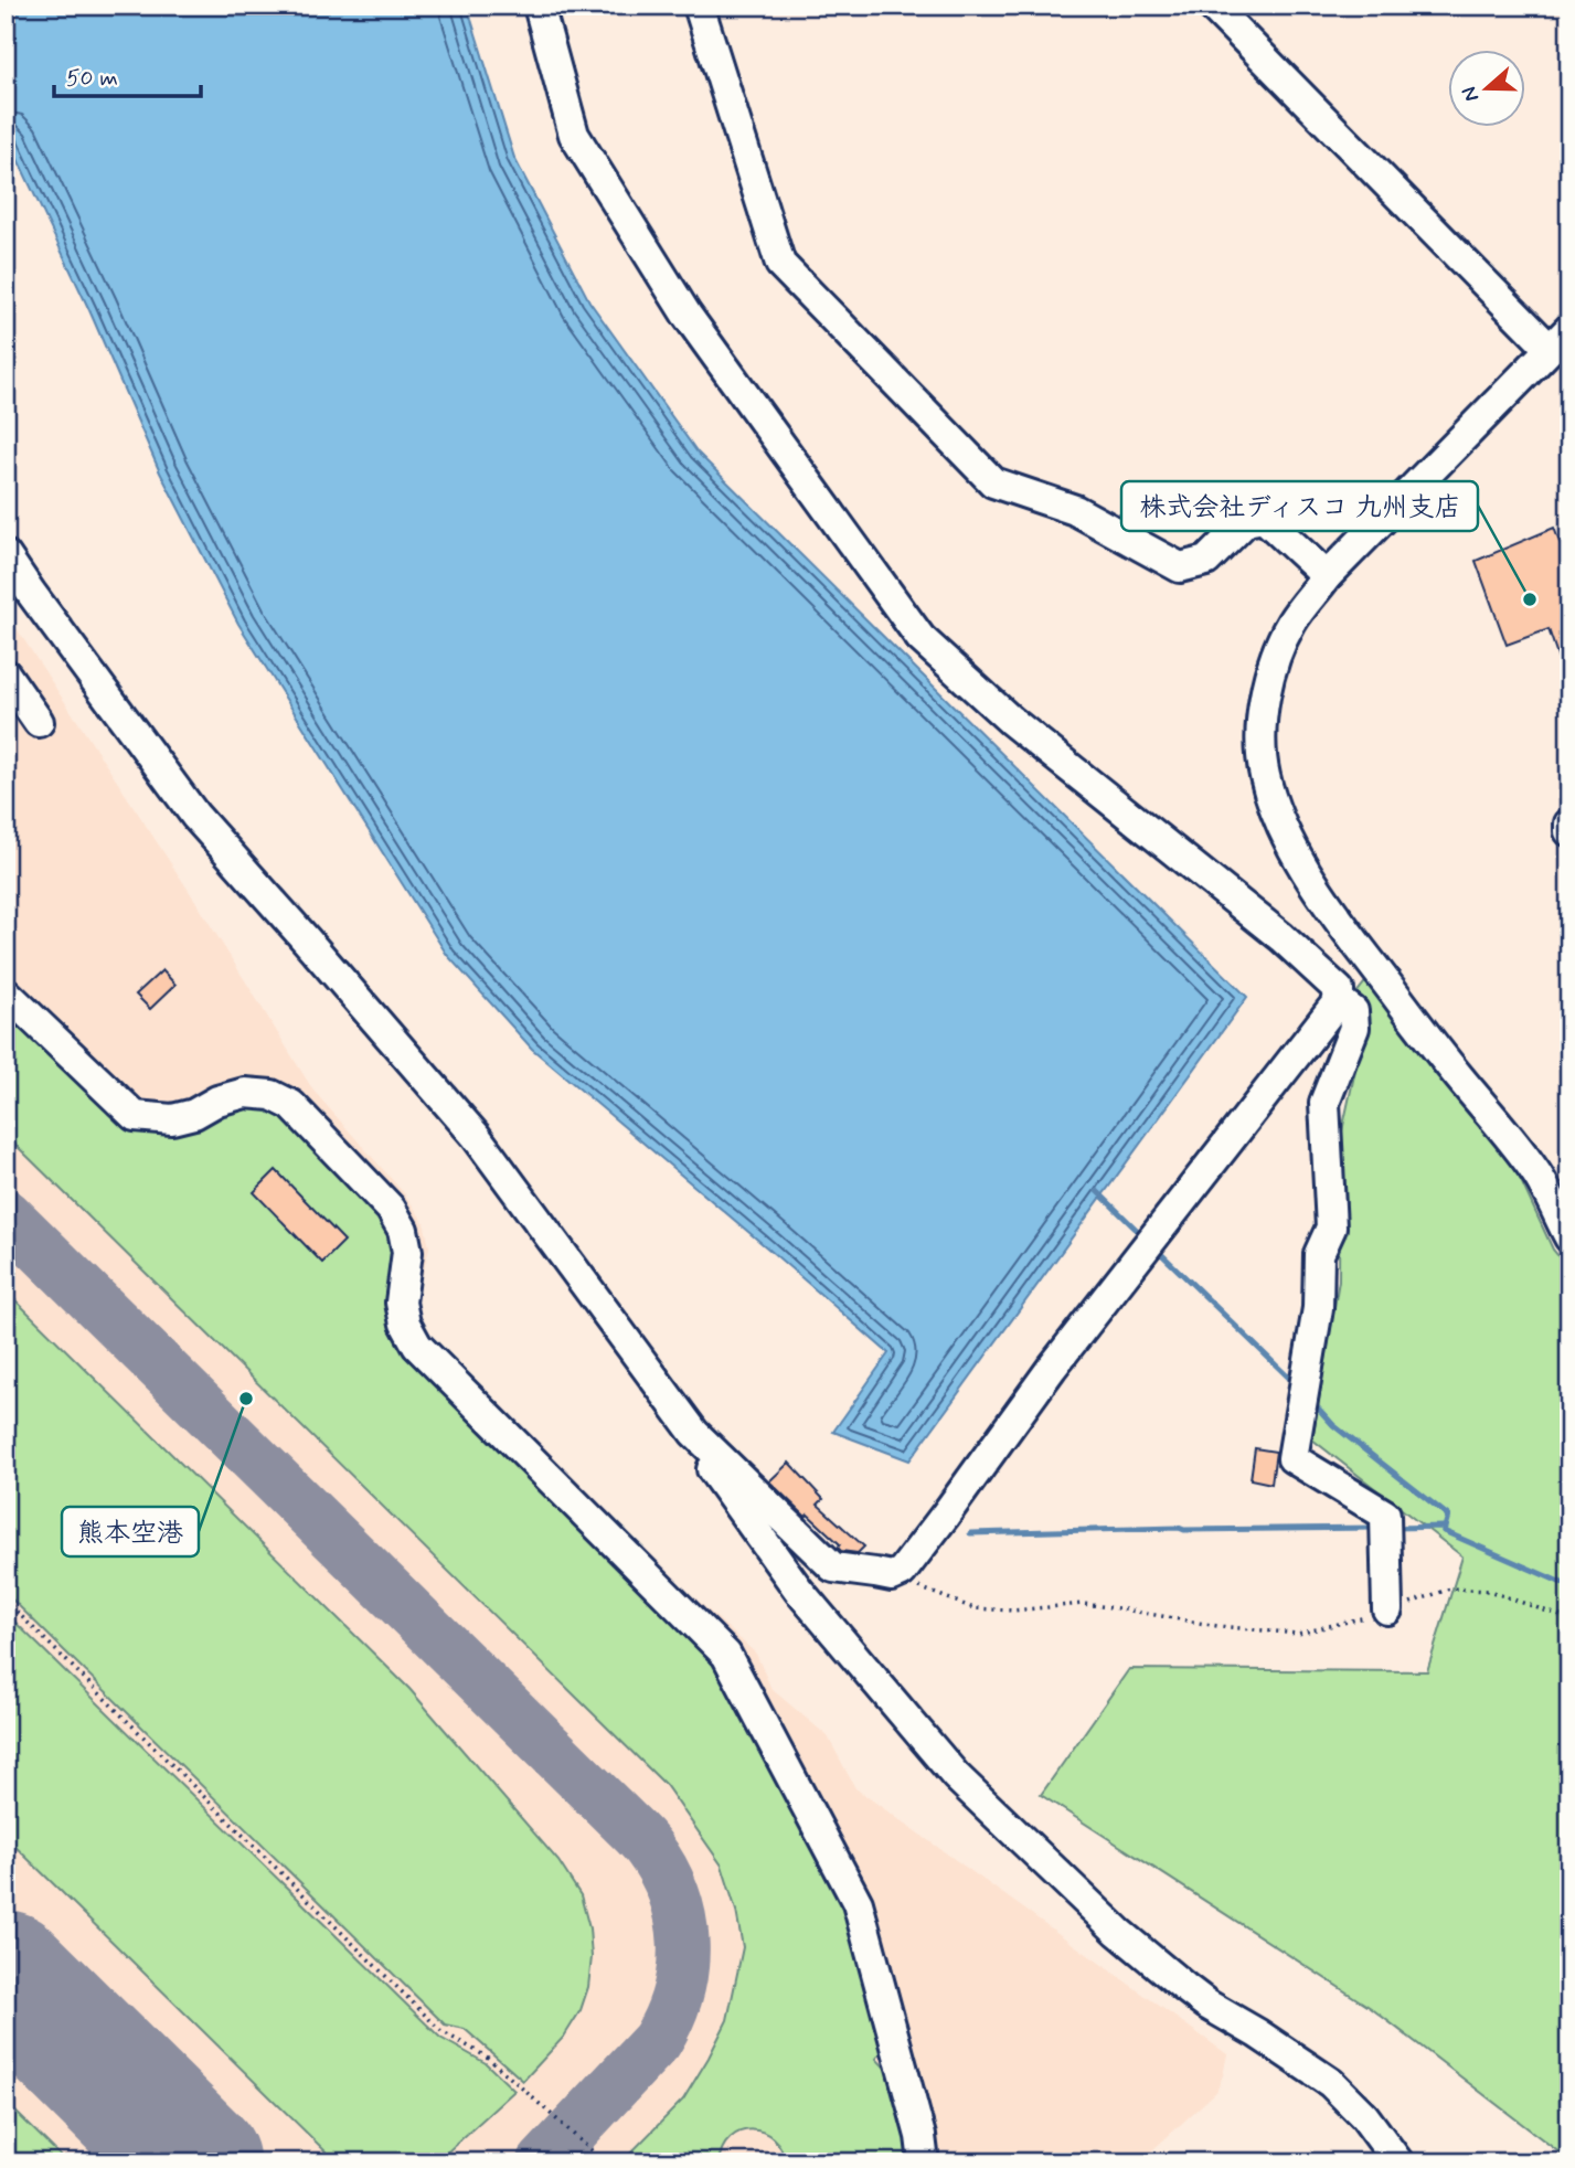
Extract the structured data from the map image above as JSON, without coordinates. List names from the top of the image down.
{
  "places": ["株式会社ディスコ 九州支店", "熊本空港"],
  "scale_bar": "50 m",
  "north": "left"
}
